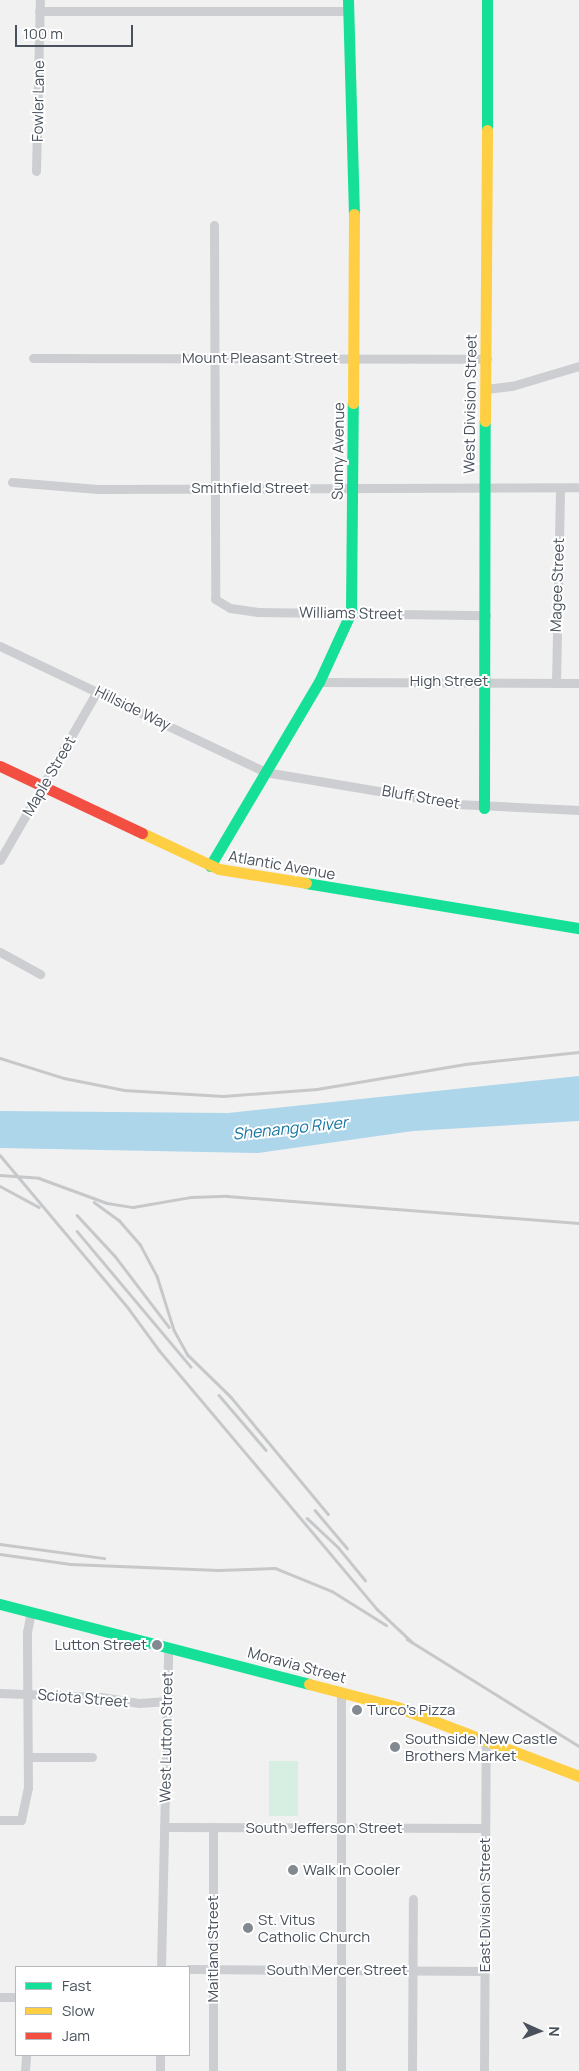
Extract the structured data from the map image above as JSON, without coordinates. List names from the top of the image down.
{
  "streets": {
    "street": [
      "Fowler Lane",
      "Mount Pleasant Street",
      "West Division Street",
      "Sunny Avenue",
      "Smithfield Street",
      "Magee Street",
      "Williams Street",
      "High Street",
      "Hillside Way",
      "Maple Street",
      "Bluff Street",
      "Atlantic Avenue",
      "Moravia Street",
      "Sciota Street",
      "West Lutton Street",
      "South Jefferson Street",
      "East Division Street",
      "Maitland Street",
      "South Mercer Street"
    ]
  },
  "crossings": [
    ["Mount Pleasant Street", "West Division Street"],
    ["Mount Pleasant Street", "Sunny Avenue"],
    ["West Division Street", "Smithfield Street"],
    ["West Division Street", "Williams Street"],
    ["West Division Street", "High Street"],
    ["West Division Street", "Bluff Street"],
    ["Sunny Avenue", "Smithfield Street"],
    ["Sunny Avenue", "Williams Street"],
    ["Sunny Avenue", "High Street"],
    ["Sunny Avenue", "Hillside Way"],
    ["Sunny Avenue", "Bluff Street"],
    ["Sunny Avenue", "Atlantic Avenue"],
    ["Smithfield Street", "Magee Street"],
    ["Smithfield Street", "Williams Street"],
    ["Magee Street", "High Street"],
    ["Hillside Way", "Maple Street"],
    ["Hillside Way", "Bluff Street"],
    ["Maple Street", "Atlantic Avenue"],
    ["Moravia Street", "West Lutton Street"],
    ["Moravia Street", "East Division Street"],
    ["Sciota Street", "West Lutton Street"],
    ["West Lutton Street", "South Jefferson Street"],
    ["South Jefferson Street", "East Division Street"],
    ["South Jefferson Street", "Maitland Street"],
    ["East Division Street", "South Mercer Street"],
    ["Maitland Street", "South Mercer Street"]
  ],
  "water": ["Shenango River"],
  "places": [
    "Lutton Street",
    "Turco's Pizza",
    "Southside New Castle Brothers Market",
    "Walk In Cooler",
    "St. Vitus Catholic Church"
  ],
  "legend": ["Fast", "Slow", "Jam"],
  "scale_bar": "100 m",
  "north": "right"
}
